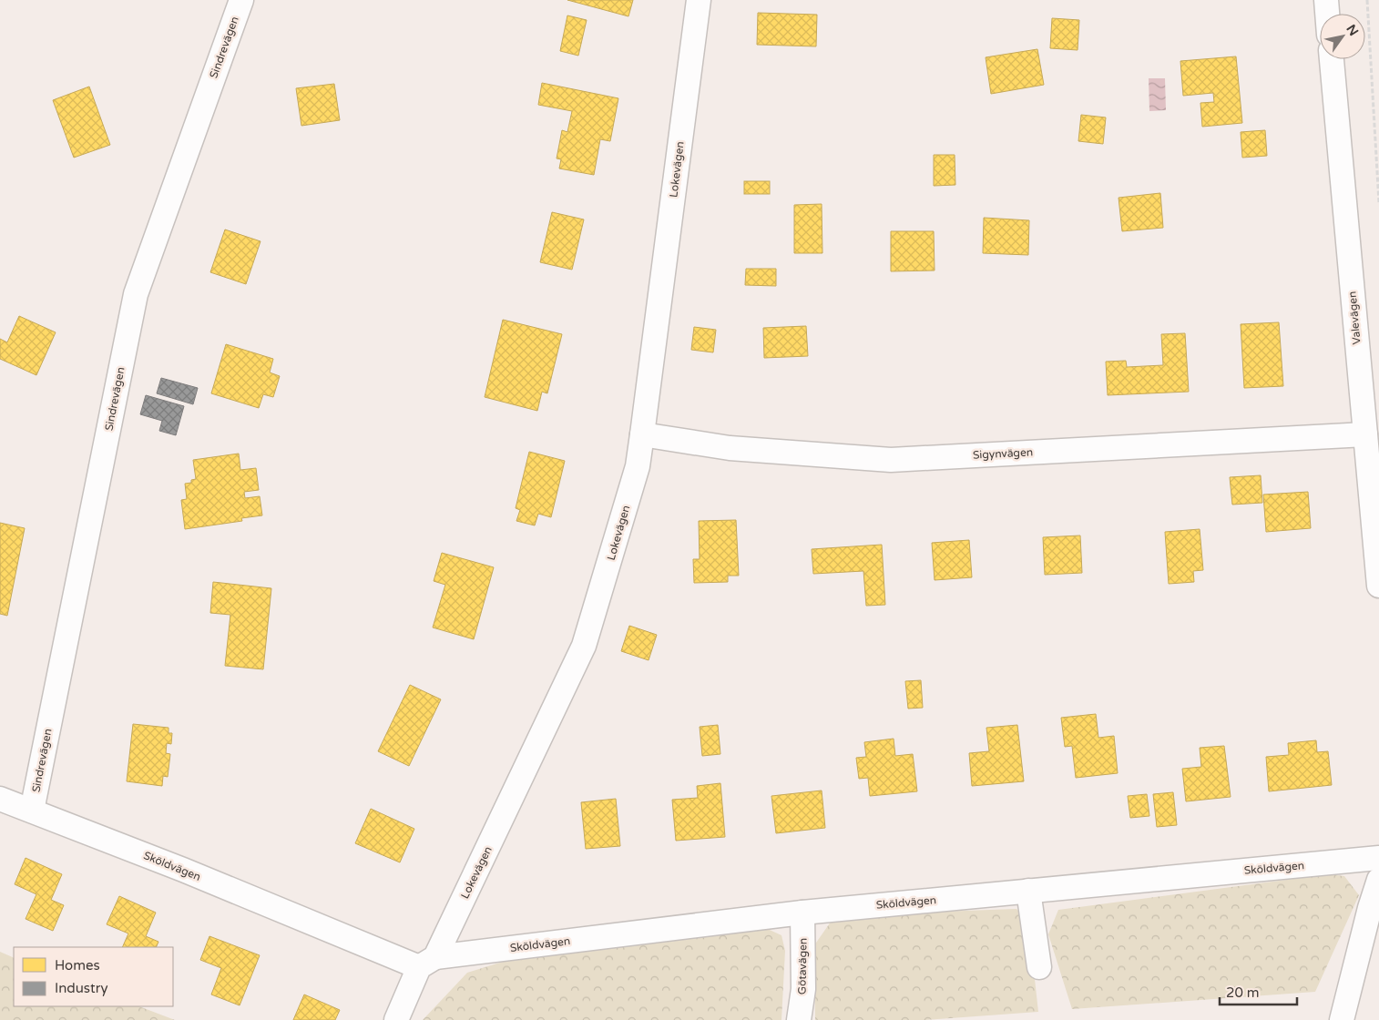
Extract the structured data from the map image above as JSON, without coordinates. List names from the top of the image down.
{
  "streets": {
    "street": [
      "Sindrevägen",
      "Lokevägen",
      "Valevägen",
      "Sigynvägen",
      "Sköldvägen",
      "Götavägen"
    ]
  },
  "crossings": [
    ["Sindrevägen", "Sköldvägen"],
    ["Lokevägen", "Sigynvägen"],
    ["Lokevägen", "Sköldvägen"],
    ["Valevägen", "Sigynvägen"],
    ["Sköldvägen", "Götavägen"]
  ],
  "legend": ["Homes", "Industry"],
  "scale_bar": "20 m",
  "north": "top right"
}
